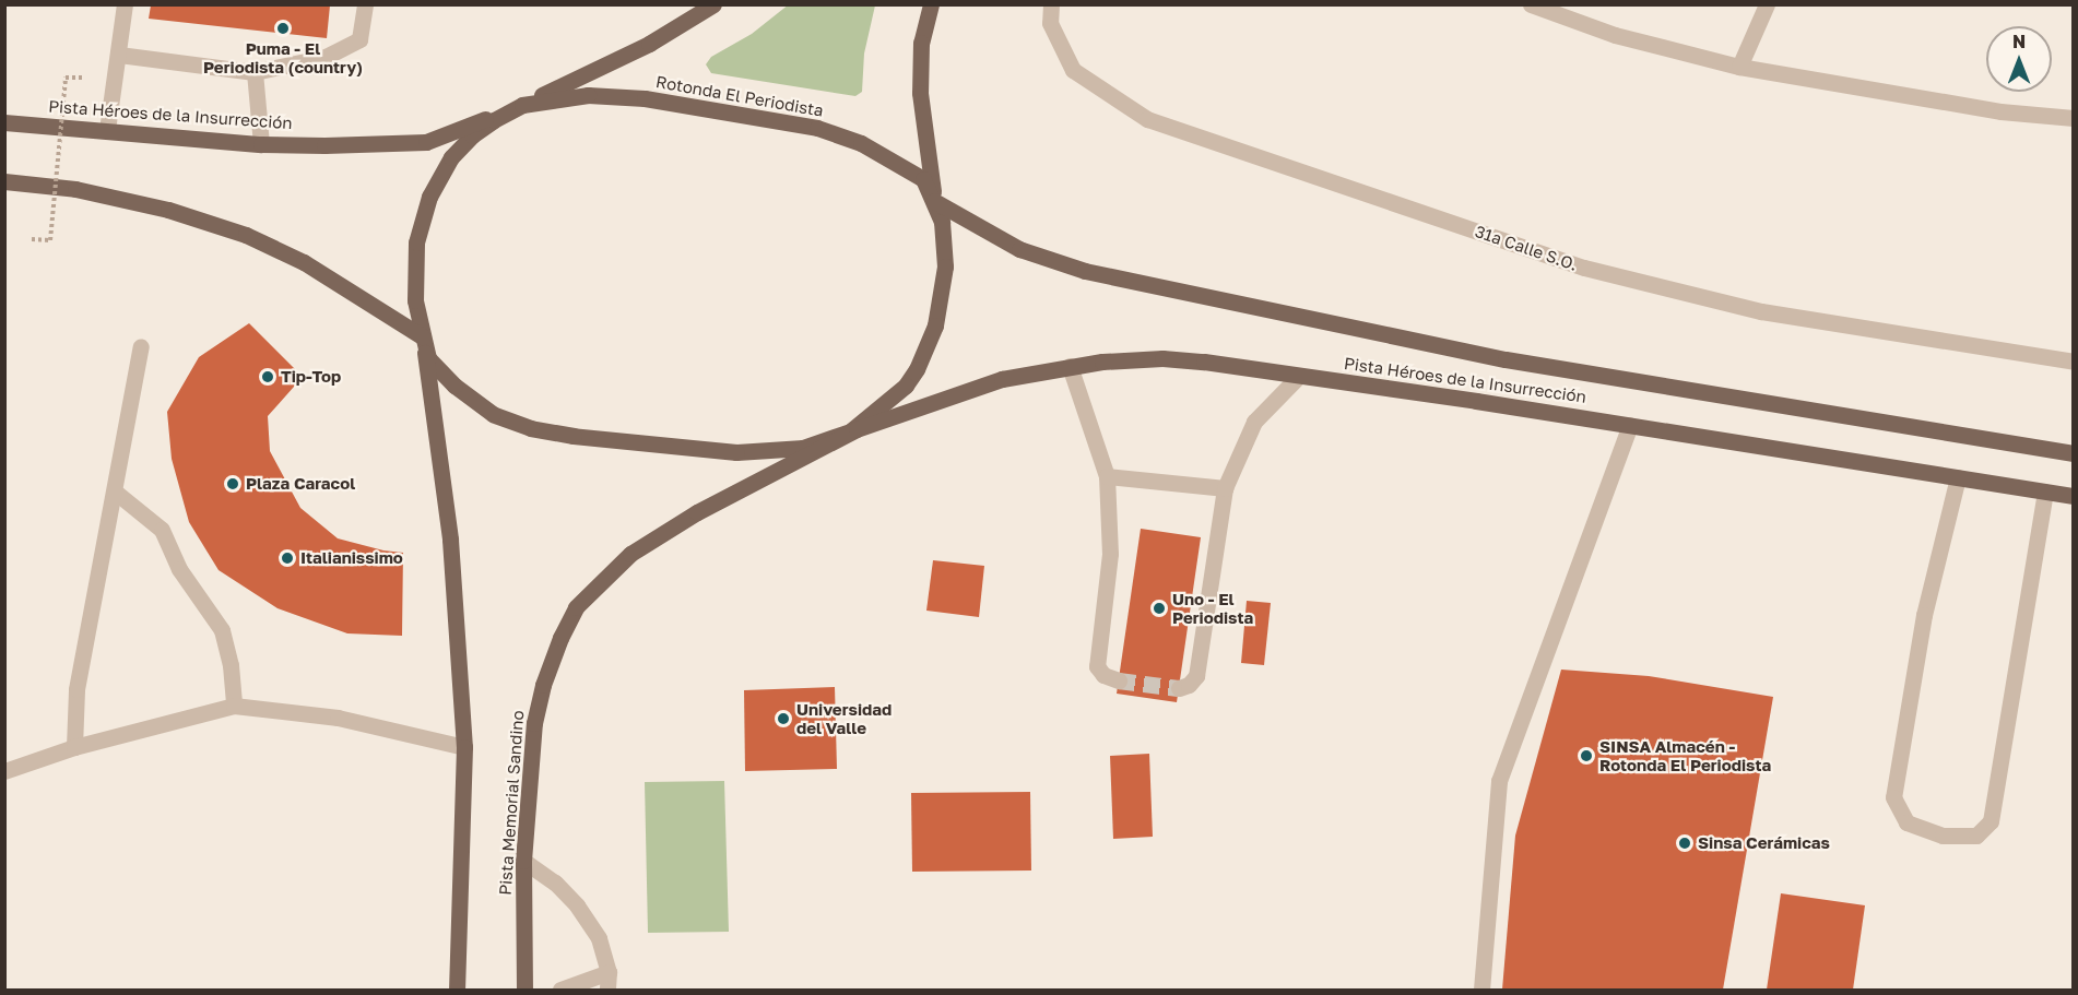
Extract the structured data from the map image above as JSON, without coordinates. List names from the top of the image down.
{
  "streets": {
    "main road": ["Rotonda El Periodista", "Pista Héroes de la Insurrección", "Pista Memorial Sandino"],
    "street": ["31a Calle S.O."]
  },
  "crossings": [
    ["Rotonda El Periodista", "Pista Héroes de la Insurrección"],
    ["Rotonda El Periodista", "Pista Memorial Sandino"],
    ["Pista Héroes de la Insurrección", "Pista Memorial Sandino"]
  ],
  "places": [
    "Puma - El Periodista (country)",
    "Tip-Top",
    "Plaza Caracol",
    "Italianissimo",
    "Uno - El Periodista",
    "Universidad del Valle",
    "SINSA Almacén - Rotonda El Periodista",
    "Sinsa Cerámicas"
  ],
  "north": "top"
}
